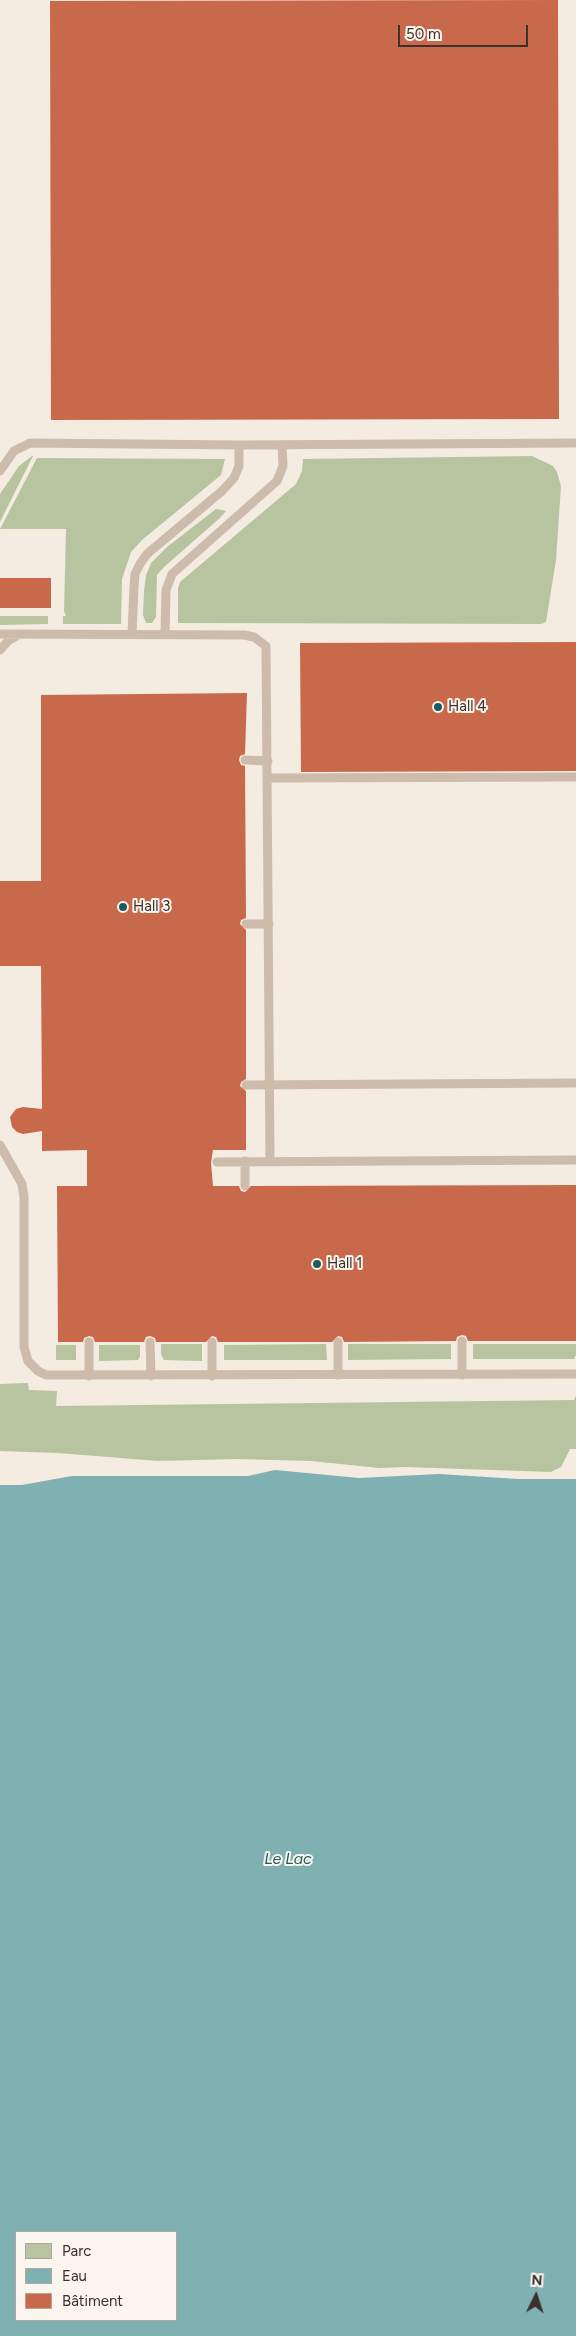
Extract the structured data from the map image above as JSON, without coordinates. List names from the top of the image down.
{
  "water": ["Le Lac"],
  "places": ["Hall 4", "Hall 3", "Hall 1"],
  "legend": ["Parc", "Eau", "Bâtiment"],
  "scale_bar": "50 m",
  "north": "top"
}
